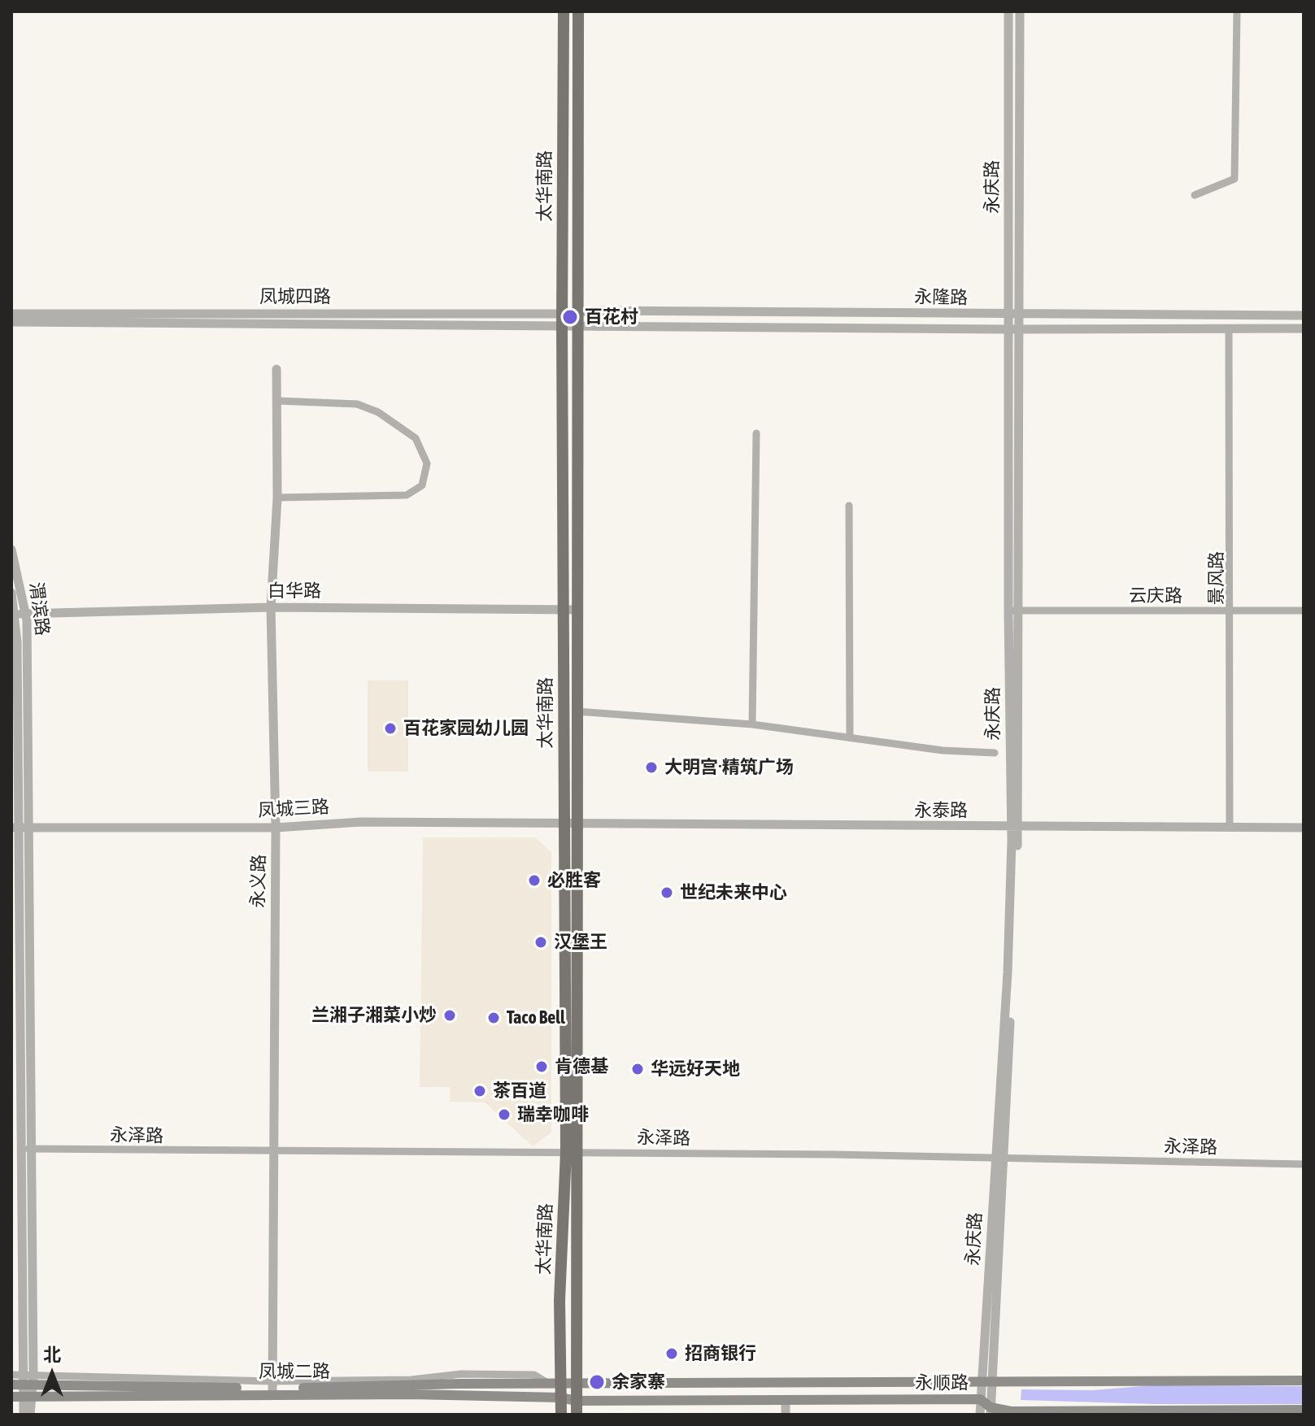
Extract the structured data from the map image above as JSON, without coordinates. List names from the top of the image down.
{
  "streets": {
    "main road": ["太华南路", "凤城二路", "永顺路"],
    "street": [
      "永庆路",
      "凤城四路",
      "永隆路",
      "景风路",
      "白华路",
      "云庆路",
      "渭滨路",
      "凤城三路",
      "永泰路",
      "永义路",
      "永泽路"
    ]
  },
  "crossings": [
    ["太华南路", "凤城四路"],
    ["太华南路", "永隆路"],
    ["太华南路", "白华路"],
    ["太华南路", "凤城三路"],
    ["太华南路", "永泰路"],
    ["太华南路", "永泽路"],
    ["太华南路", "凤城二路"],
    ["太华南路", "永顺路"],
    ["永庆路", "永隆路"],
    ["永庆路", "云庆路"],
    ["永庆路", "永泰路"],
    ["永庆路", "永泽路"],
    ["永庆路", "永顺路"],
    ["凤城四路", "永隆路"],
    ["永隆路", "景风路"],
    ["景风路", "云庆路"],
    ["景风路", "永泰路"],
    ["白华路", "渭滨路"],
    ["白华路", "永义路"],
    ["渭滨路", "凤城三路"],
    ["渭滨路", "永泽路"],
    ["渭滨路", "凤城二路"],
    ["凤城三路", "永泰路"],
    ["凤城三路", "永义路"],
    ["永义路", "永泽路"],
    ["永义路", "凤城二路"],
    ["凤城二路", "永顺路"]
  ],
  "places": [
    "百花村",
    "百花家园幼儿园",
    "大明宫·精筑广场",
    "必胜客",
    "世纪未来中心",
    "汉堡王",
    "兰湘子湘菜小炒",
    "Taco Bell",
    "肯德基",
    "华远好天地",
    "茶百道",
    "瑞幸咖啡",
    "招商银行",
    "余家寨"
  ],
  "north": "top"
}
